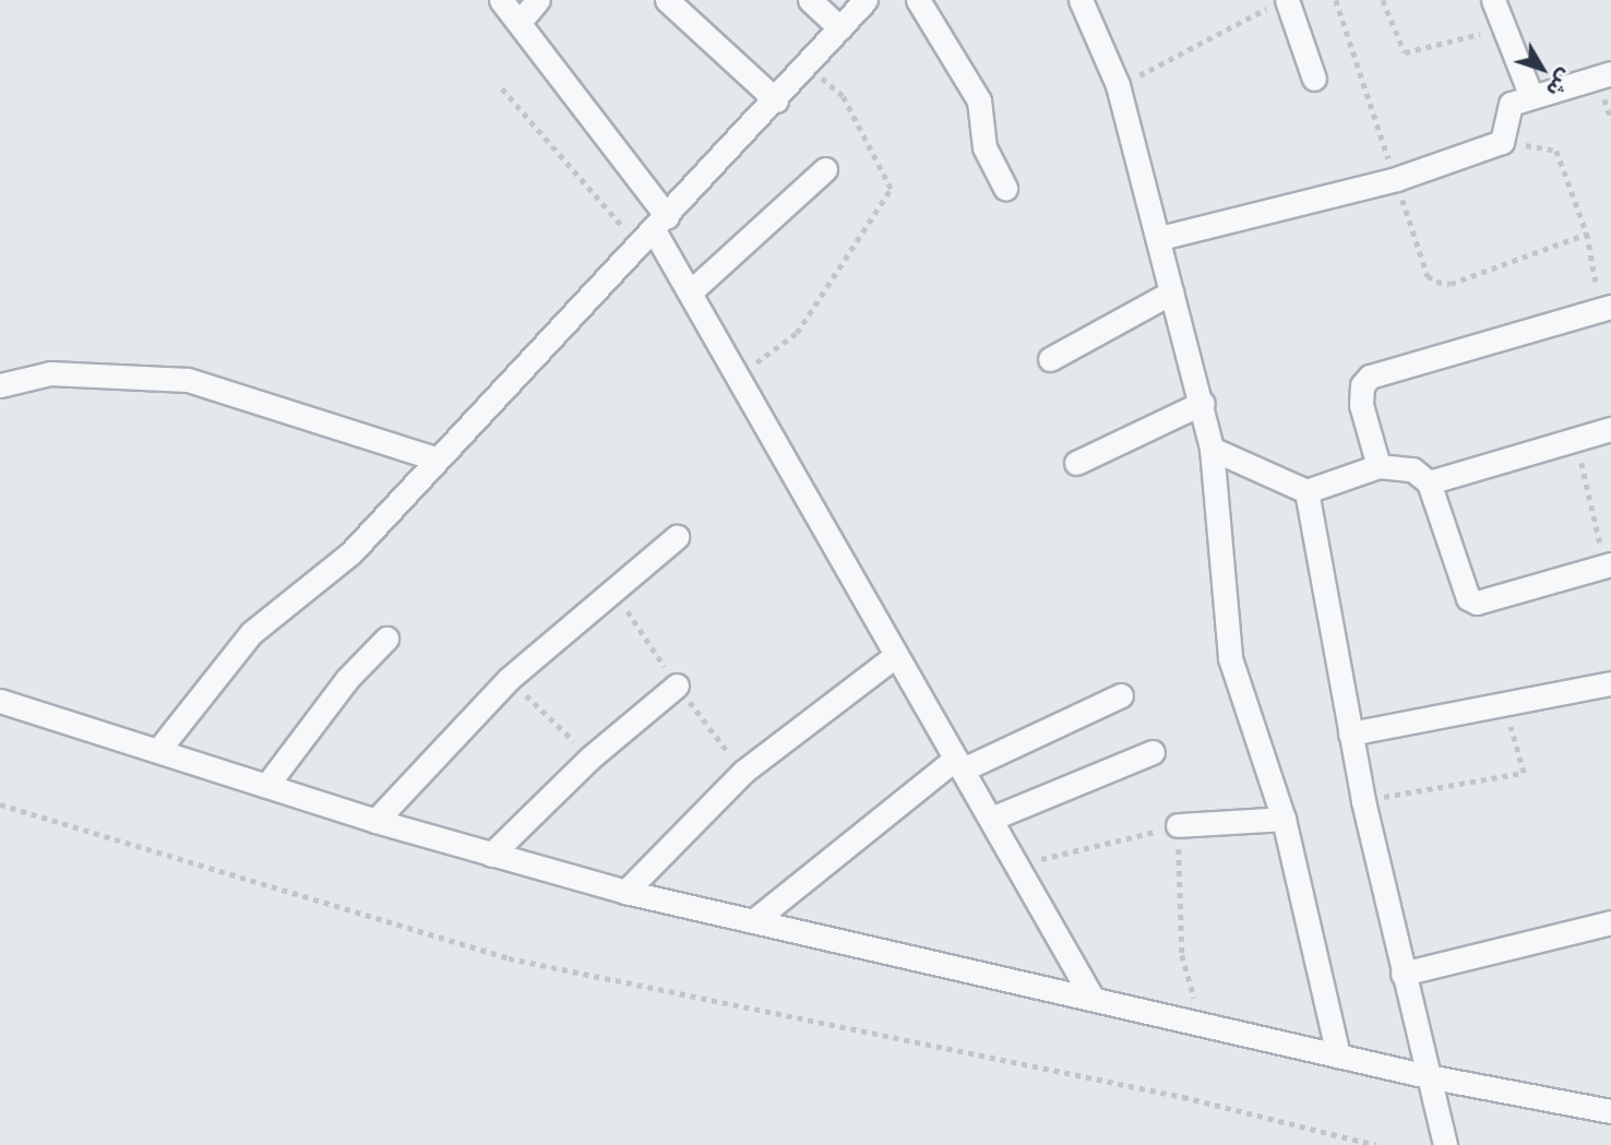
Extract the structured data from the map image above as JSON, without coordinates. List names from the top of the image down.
{
  "north": "bottom right"
}
